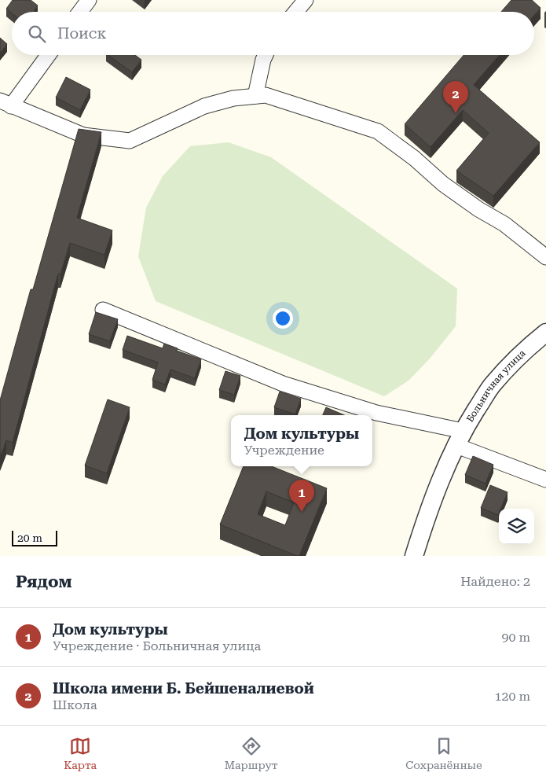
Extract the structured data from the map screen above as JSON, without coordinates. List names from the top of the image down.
{
  "streets": {
    "street": ["Больничная улица"]
  },
  "scale_bar": "20 m",
  "page": {
    "search": "Поиск",
    "pins": ["2", "1"],
    "popup": ["Дом культуры", "Учреждение"],
    "scale": "20 m",
    "heading": ["Рядом", "Найдено: 2"],
    "list": [
      {
        "mark": "1",
        "name": "Дом культуры",
        "note": "Учреждение · Больничная улица",
        "value": "90 m"
      },
      {
        "mark": "2",
        "name": "Школа имени Б. Бейшеналиевой",
        "note": "Школа",
        "value": "120 m"
      }
    ],
    "nav": ["Карта", "Маршрут", "Сохранённые"]
  }
}
